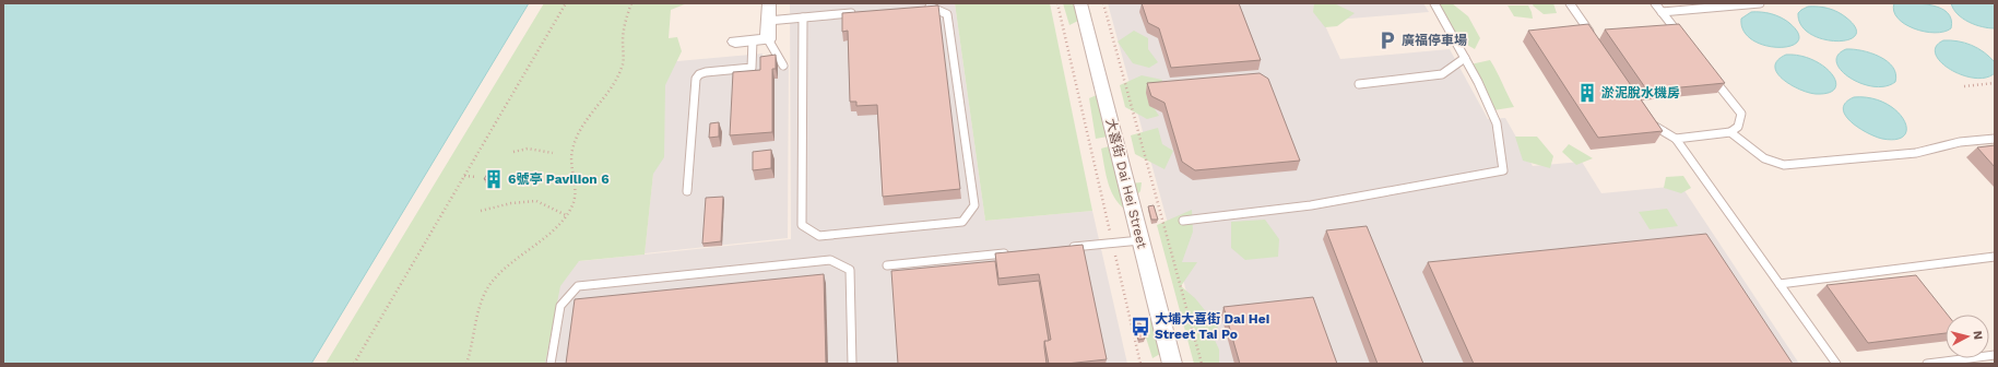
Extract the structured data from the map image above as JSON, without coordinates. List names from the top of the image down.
{
  "streets": {
    "street": ["大喜街 Dai Hei Street"]
  },
  "places": {
    "parking": ["廣福停車場"],
    "building": ["淤泥脫水機房", "6號亭 Pavilion 6"],
    "bus stop": ["大埔大喜街 Dai Hei Street Tai Po"]
  },
  "north": "right"
}
